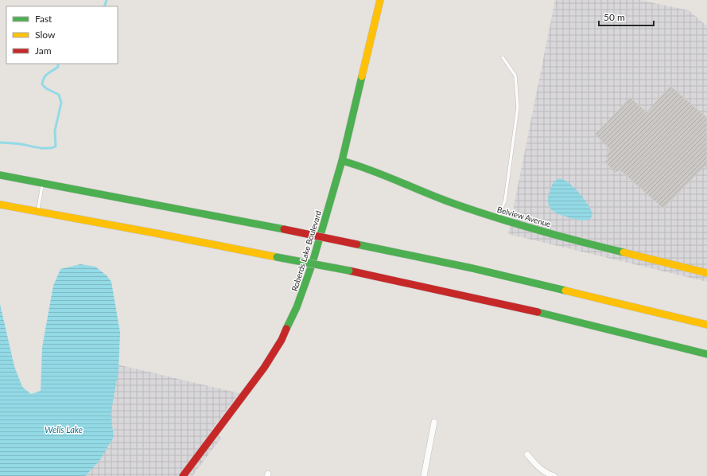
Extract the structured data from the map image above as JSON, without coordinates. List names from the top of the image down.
{
  "streets": {
    "main road": ["Belview Avenue", "Roberds Lake Boulevard"]
  },
  "crossings": [
    ["Belview Avenue", "Roberds Lake Boulevard"]
  ],
  "water": ["Wells Lake"],
  "legend": ["Fast", "Slow", "Jam"],
  "scale_bar": "50 m"
}
